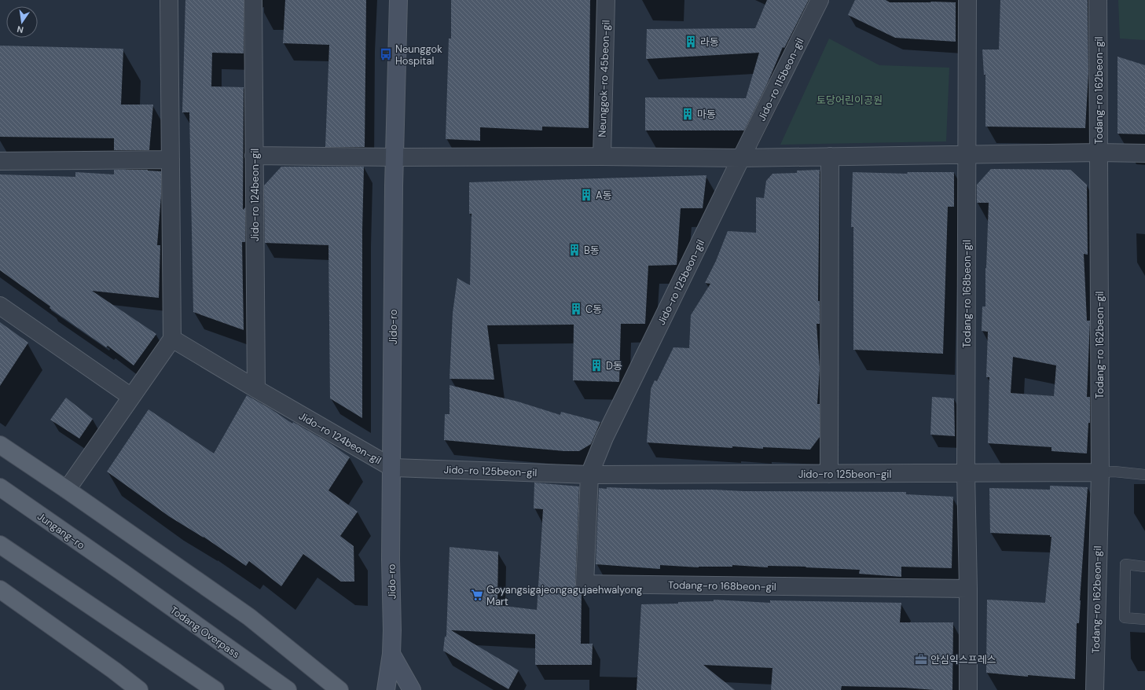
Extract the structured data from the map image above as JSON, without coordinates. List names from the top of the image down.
{
  "streets": {
    "main road": ["Jido-ro", "Jungang-ro", "Todang Overpass"],
    "street": [
      "Neunggok-ro 45beon-gil",
      "Jido-ro 115beon-gil",
      "Todang-ro 162beon-gil",
      "Jido-ro 124beon-gil",
      "Jido-ro 125beon-gil",
      "Todang-ro 168beon-gil"
    ]
  },
  "crossings": [
    ["Jido-ro 115beon-gil", "Jido-ro 125beon-gil"],
    ["Todang-ro 162beon-gil", "Jido-ro 125beon-gil"],
    ["Jido-ro 124beon-gil", "Jido-ro 125beon-gil"],
    ["Jido-ro 124beon-gil", "Jido-ro"],
    ["Jido-ro 125beon-gil", "Todang-ro 168beon-gil"],
    ["Jido-ro 125beon-gil", "Jido-ro"],
    ["Jungang-ro", "Todang Overpass"]
  ],
  "parks": ["토당어린이공원"],
  "places": {
    "building": [
      "라동",
      "마동",
      "A동",
      "B동",
      "C동",
      "D동"
    ],
    "bus stop": ["Neunggok Hospital"],
    "supermarket": ["Goyangsigajeongagujaehwalyong Mart"],
    "office": ["안심익스프레스"]
  },
  "north": "bottom"
}
